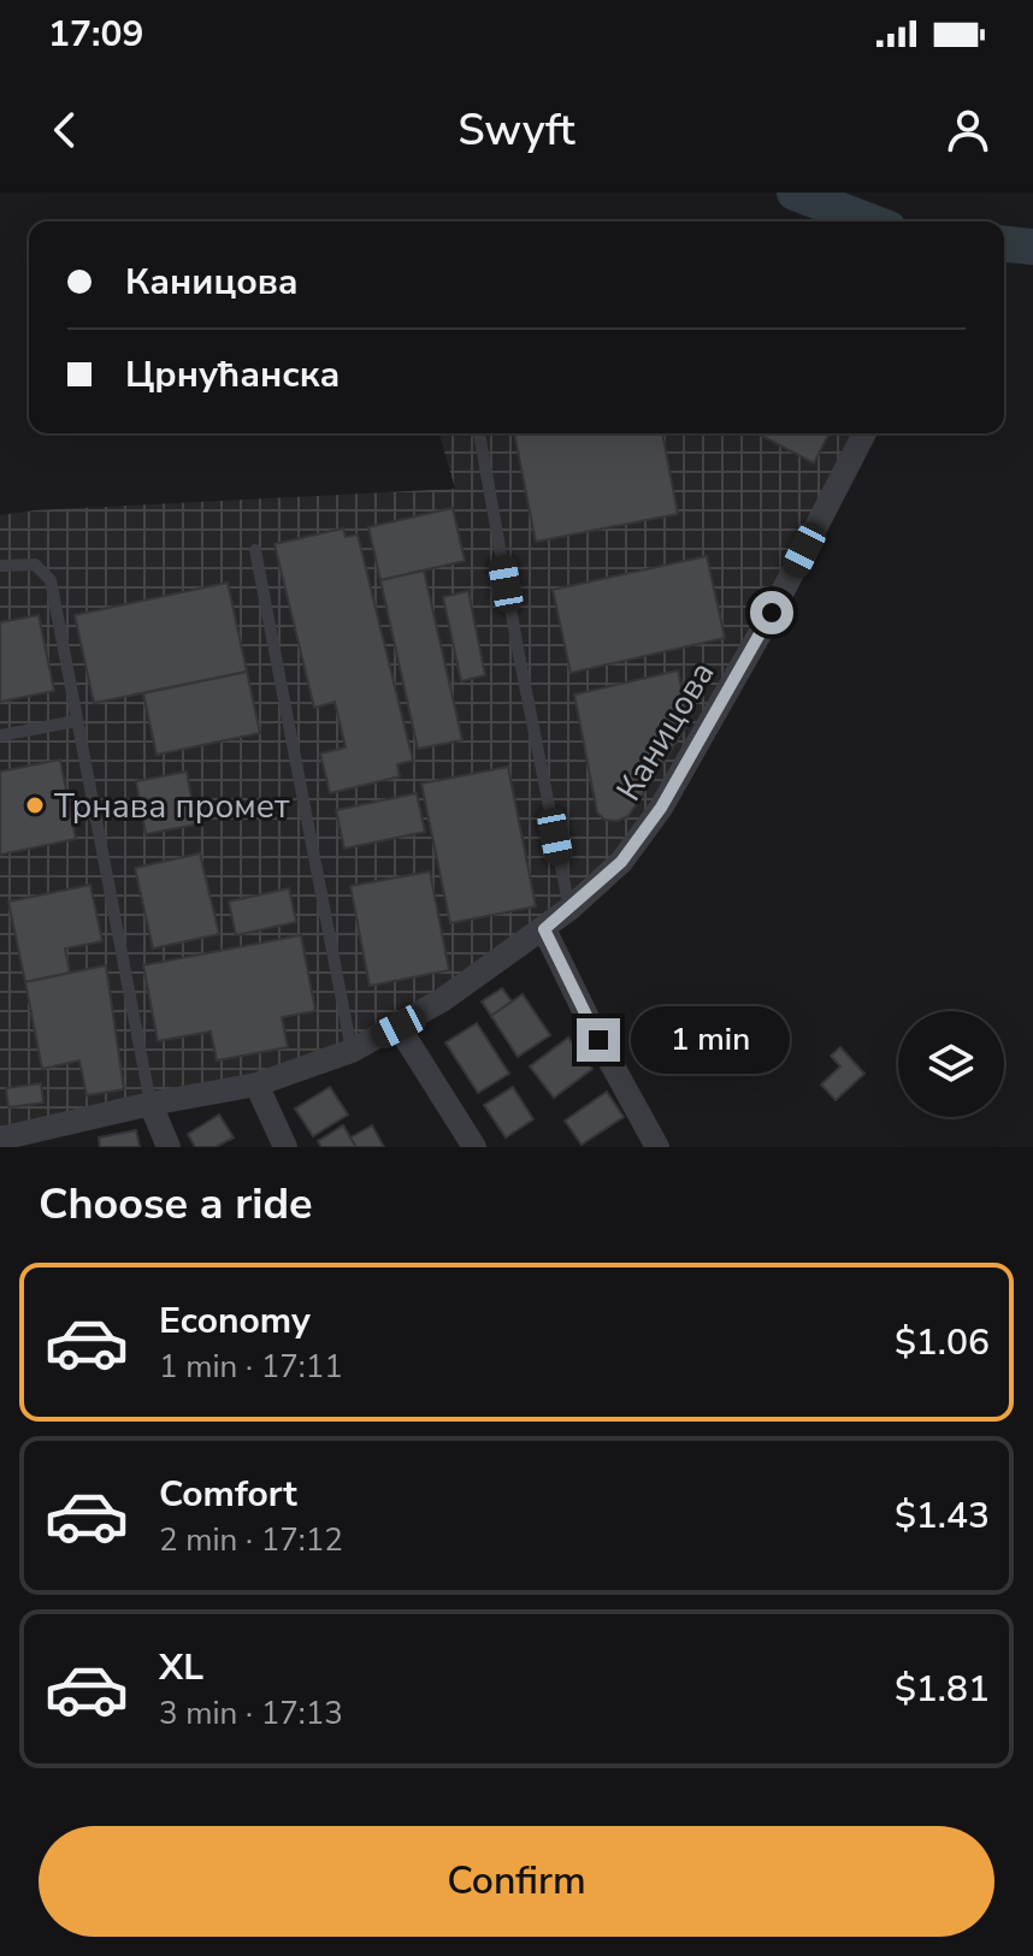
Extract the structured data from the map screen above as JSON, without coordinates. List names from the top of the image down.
{
  "streets": {
    "street": ["Каницова"]
  },
  "places": ["Трнава промет"],
  "page": {
    "status": "17:09",
    "header": "Swyft",
    "banner": ["Каницова", "Црнућанска"],
    "bubble": "1 min",
    "heading": "Choose a ride",
    "list": [
      {
        "name": "Economy",
        "note": "1 min · 17:11",
        "value": "$1.06"
      },
      {
        "name": "Comfort",
        "note": "2 min · 17:12",
        "value": "$1.43"
      },
      {
        "name": "XL",
        "note": "3 min · 17:13",
        "value": "$1.81"
      }
    ],
    "buttons": "Confirm"
  }
}
